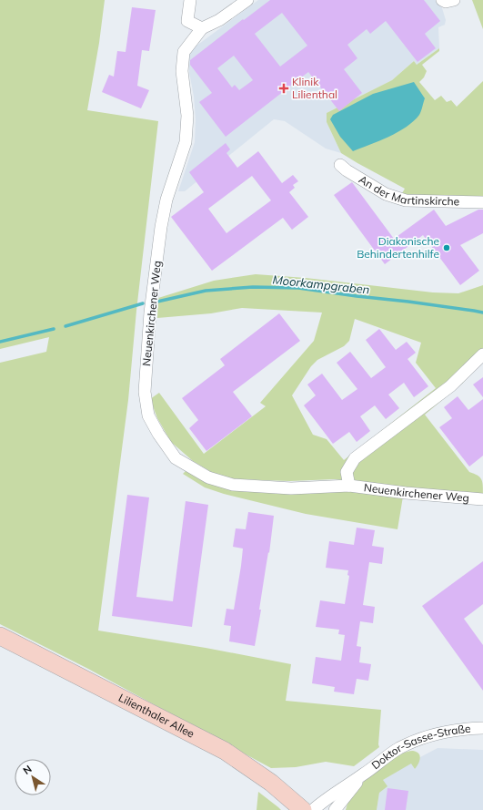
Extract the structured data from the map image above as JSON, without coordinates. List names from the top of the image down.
{
  "streets": {
    "main road": ["Lilienthaler Allee"],
    "street": ["An der Martinskirche", "Neuenkirchener Weg", "Doktor-Sasse-Straße"]
  },
  "water": ["Moorkampgraben"],
  "places": {
    "health": ["Klinik Lilienthal"],
    "other": ["Diakonische Behindertenhilfe"]
  },
  "north": "top left"
}
